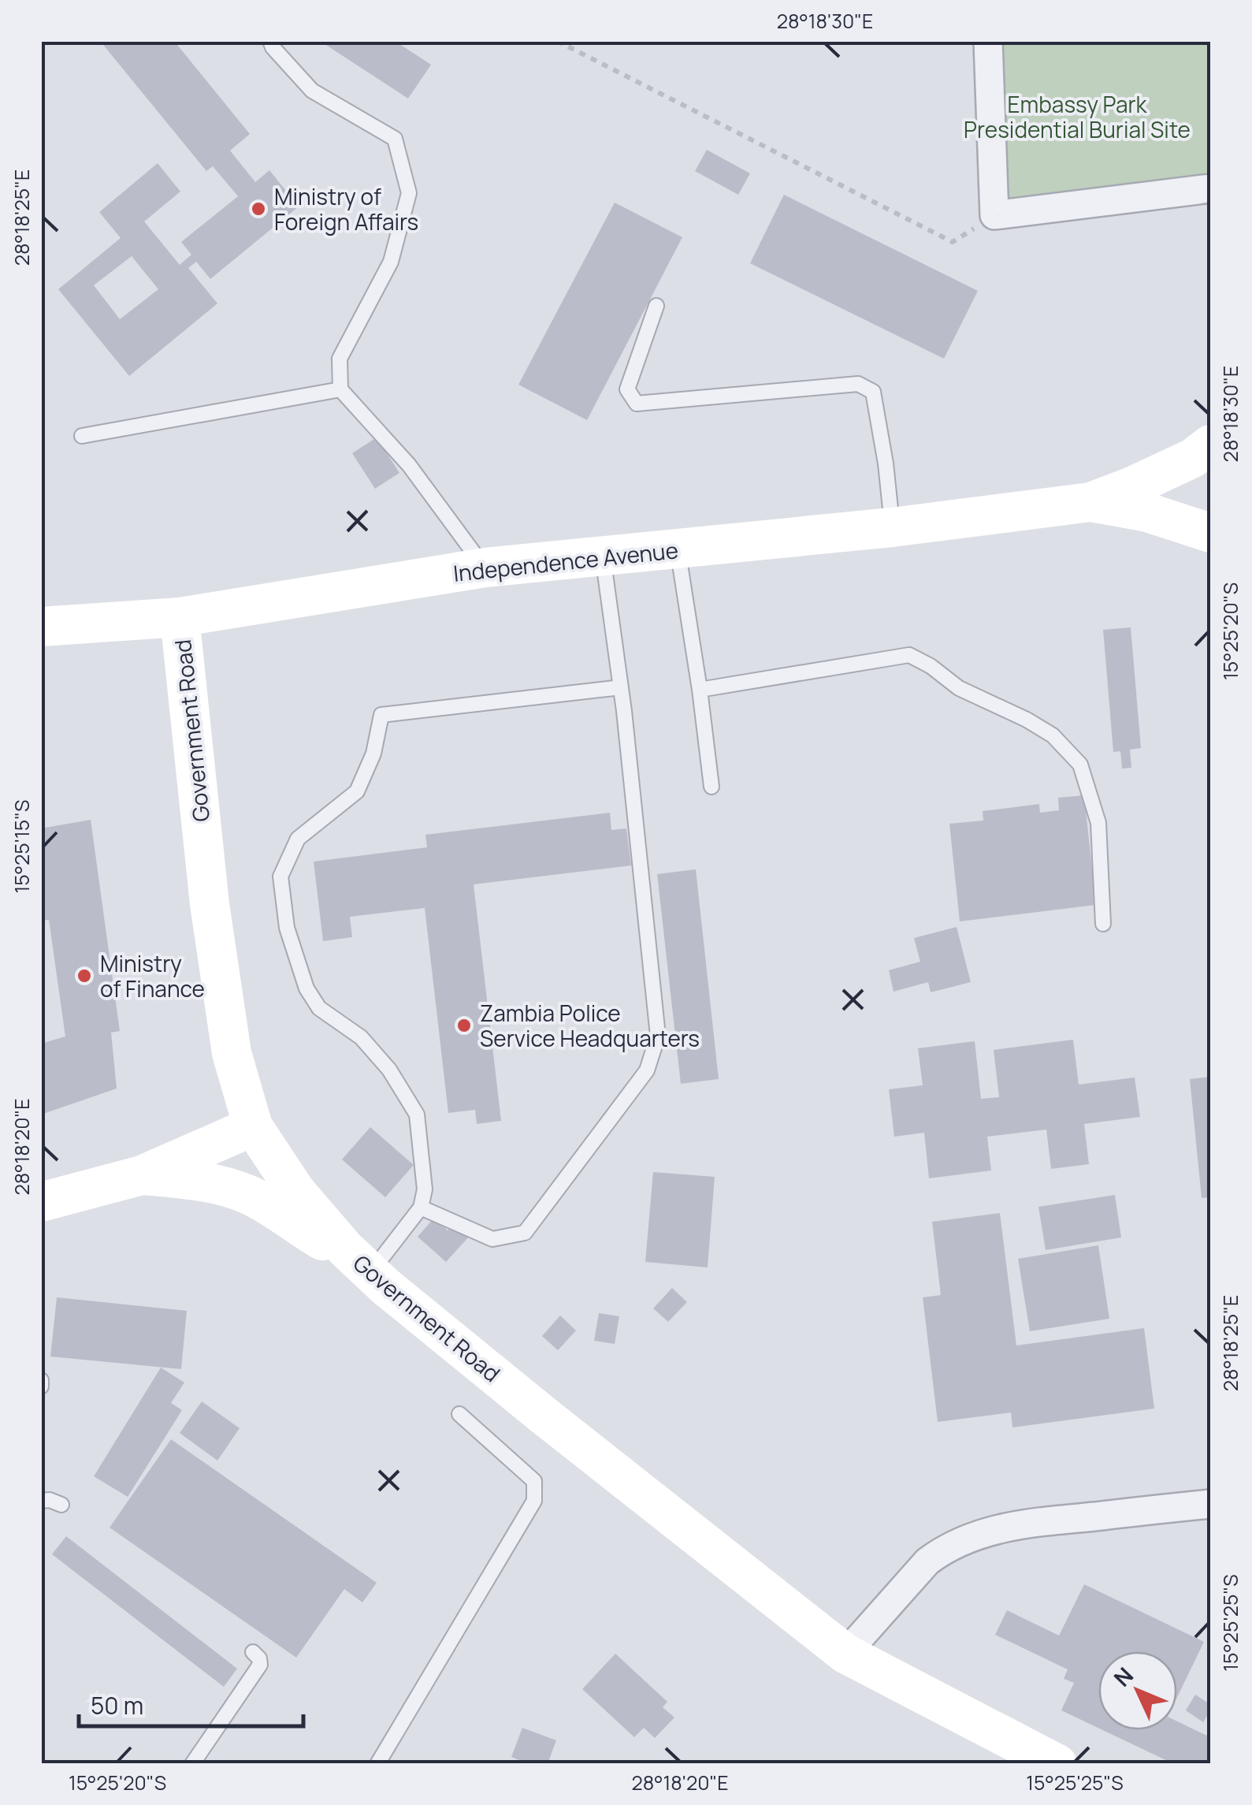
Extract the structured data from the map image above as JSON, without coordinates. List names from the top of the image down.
{
  "streets": {
    "main road": ["Independence Avenue", "Government Road"]
  },
  "crossings": [
    ["Independence Avenue", "Government Road"]
  ],
  "parks": ["Embassy Park Presidential Burial Site"],
  "places": ["Ministry of Foreign Affairs", "Ministry of Finance", "Zambia Police Service Headquarters"],
  "scale_bar": "50 m",
  "north": "top left",
  "coordinates": [
    "28°18'30\"E",
    "28°18'25\"E",
    "15°25'20\"S",
    "15°25'15\"S",
    "28°18'20\"E",
    "15°25'25\"S"
  ]
}
